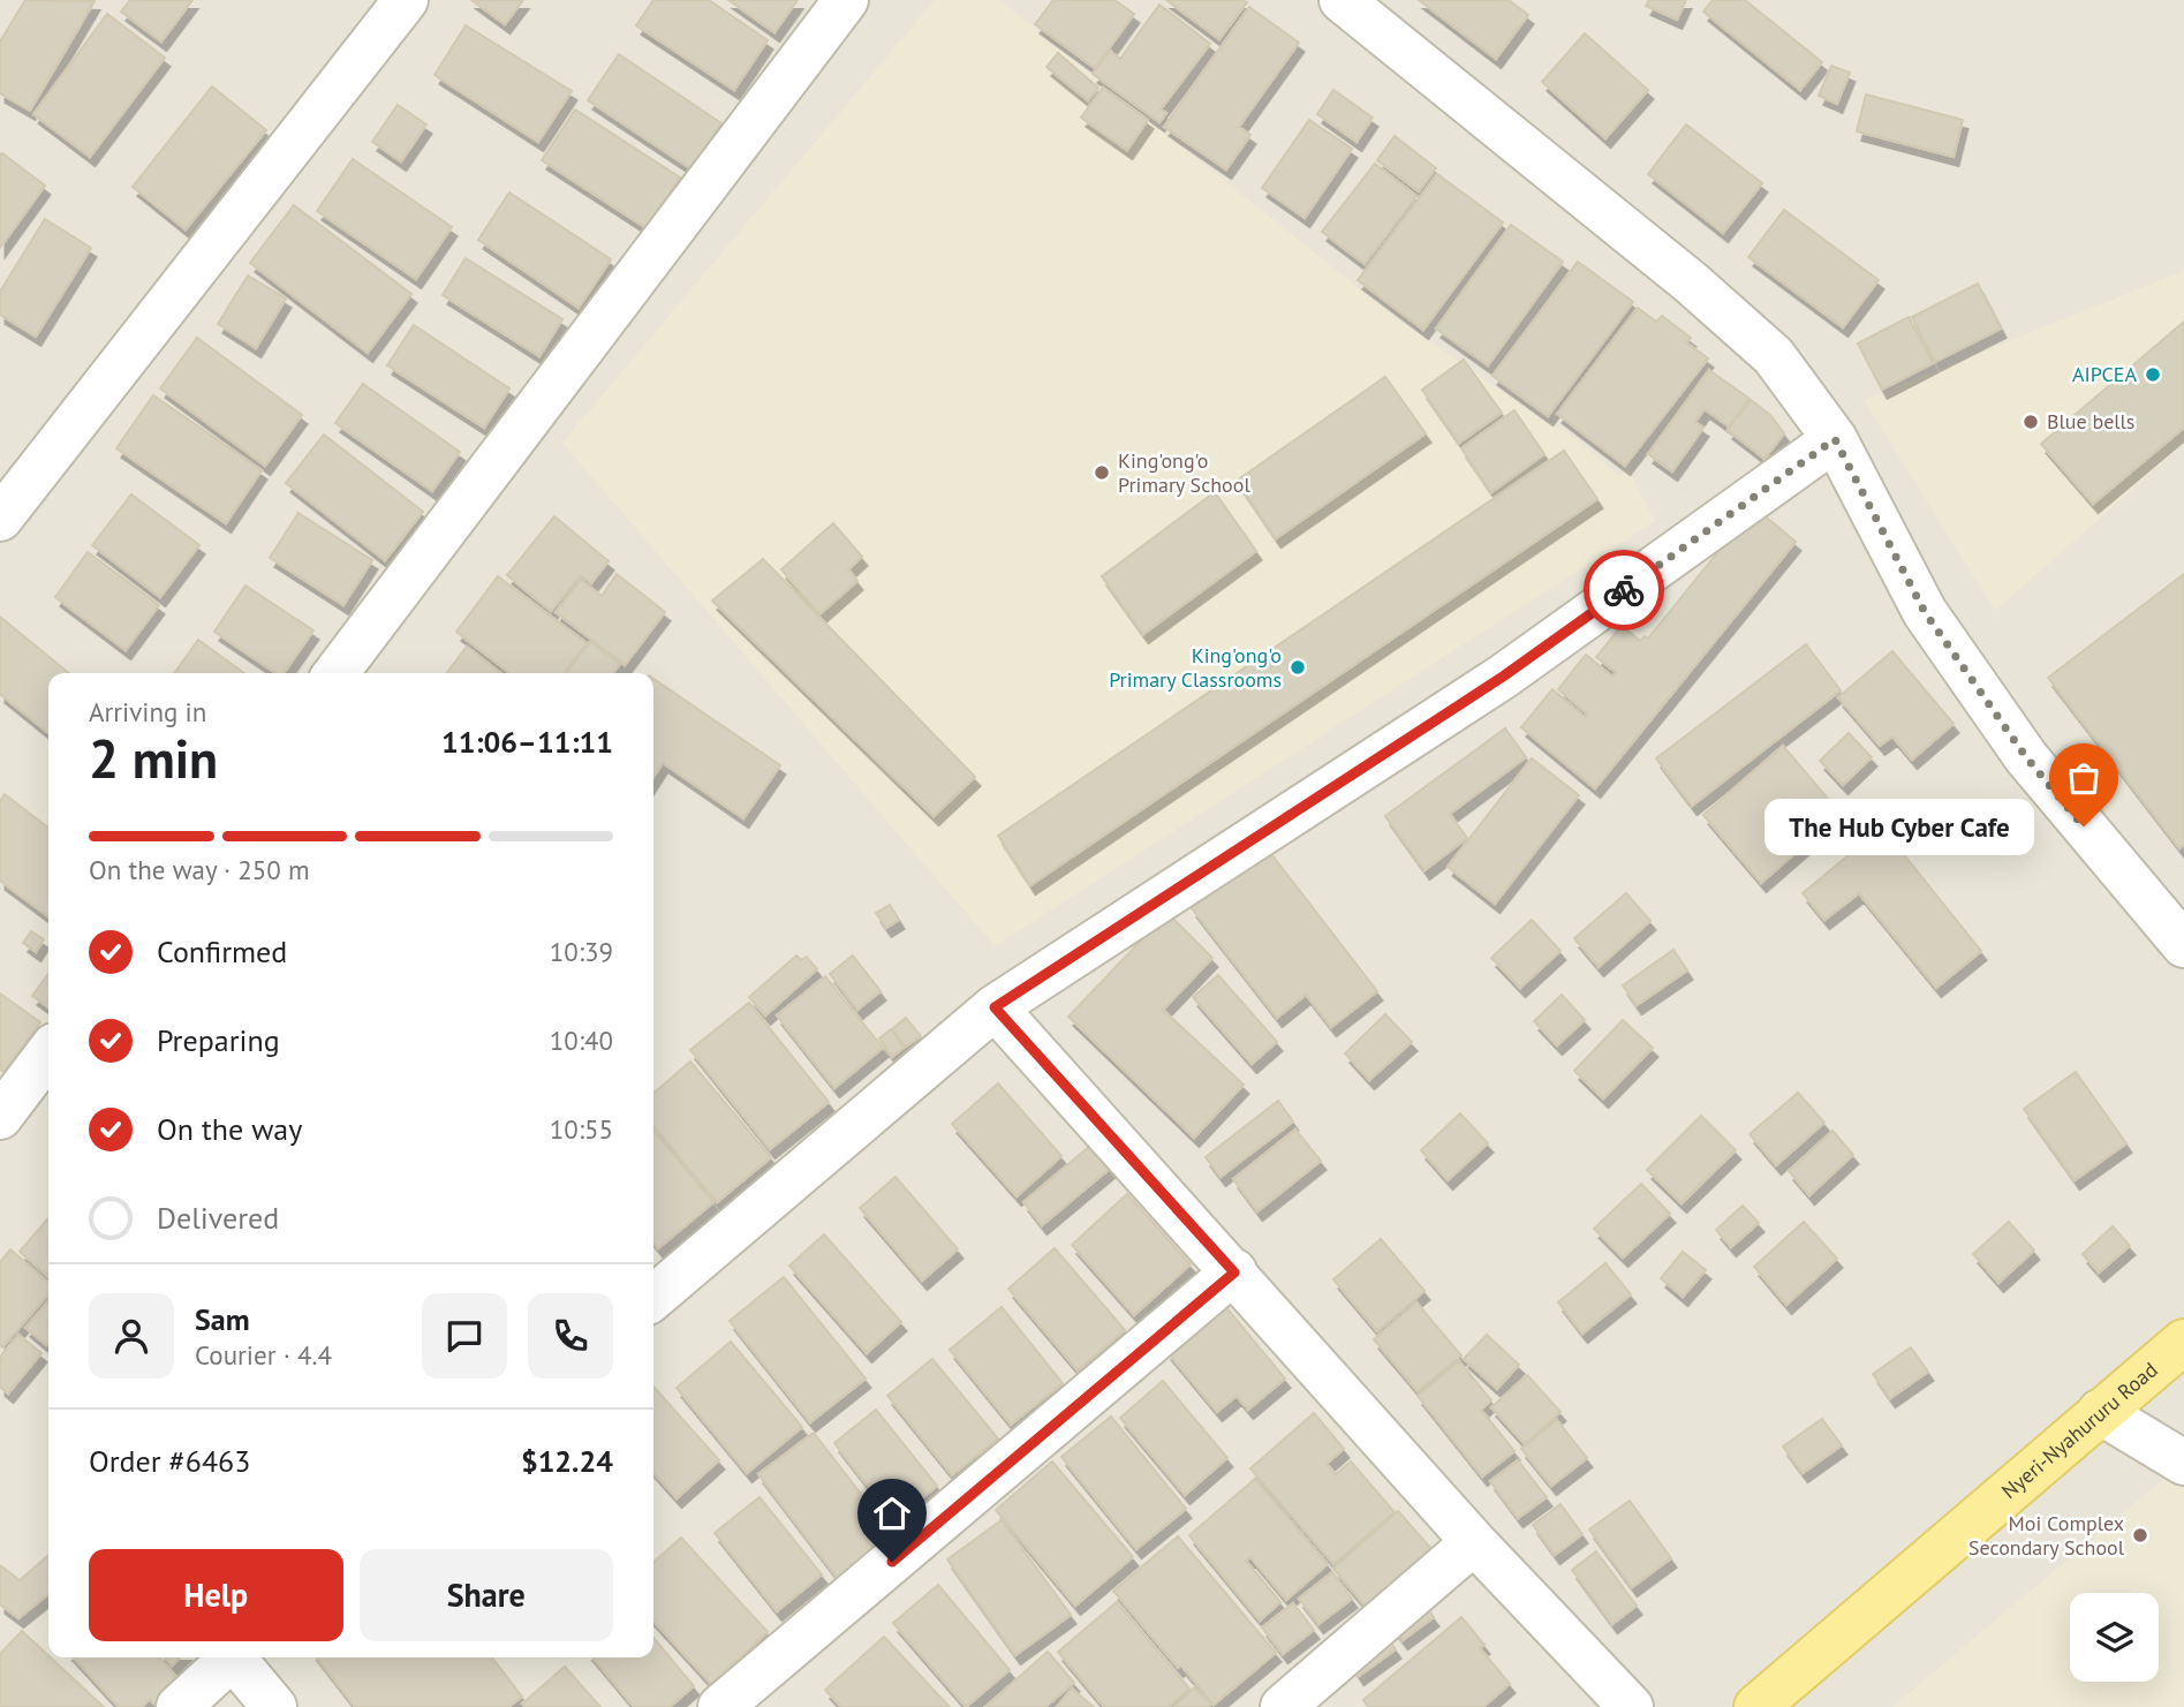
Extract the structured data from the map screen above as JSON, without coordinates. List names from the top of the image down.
{
  "streets": {
    "main road": ["Nyeri-Nyahururu Road"]
  },
  "places": [
    "AIPCEA",
    "Blue bells",
    "King'ong'o Primary School",
    "King'ong'o Primary Classrooms",
    "The Hub Cyber Cafe",
    "Moi Complex Secondary School"
  ],
  "page": {
    "heading": ["2 min", "Arriving in", "11:06–11:11"],
    "panel": [
      "Sam",
      "Courier · 4.4",
      "Order #6463",
      "$12.24"
    ],
    "bubble": "The Hub Cyber Cafe",
    "bar": "On the way · 250 m",
    "list": [
      ["Confirmed", "10:39"],
      ["Preparing", "10:40"],
      ["On the way", "10:55"],
      "Delivered"
    ],
    "buttons": ["Help", "Share"]
  }
}
